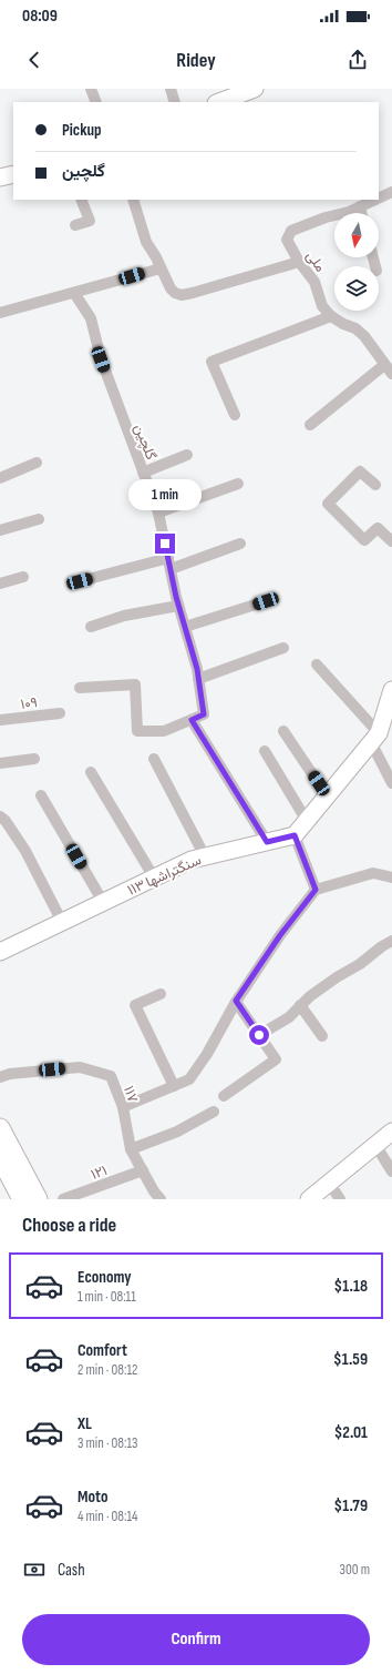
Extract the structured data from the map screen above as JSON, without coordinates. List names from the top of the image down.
{
  "streets": {
    "street": [
      "ملی",
      "گلچین",
      "۱۰۹",
      "سنگتراشها ۱۱۳",
      "۱۱۷",
      "۱۲۱"
    ]
  },
  "crossings": [
    ["۱۱۷", "۱۲۱"]
  ],
  "north": "bottom",
  "page": {
    "status": "08:09",
    "header": "Ridey",
    "banner": ["Pickup", "گلچین"],
    "bubble": "1 min",
    "heading": "Choose a ride",
    "list": [
      {
        "name": "Economy",
        "note": "1 min · 08:11",
        "value": "$1.18"
      },
      {
        "name": "Comfort",
        "note": "2 min · 08:12",
        "value": "$1.59"
      },
      {
        "name": "XL",
        "note": "3 min · 08:13",
        "value": "$2.01"
      },
      {
        "name": "Moto",
        "note": "4 min · 08:14",
        "value": "$1.79"
      }
    ],
    "pay": ["Cash", "300 m"],
    "buttons": "Confirm"
  }
}
